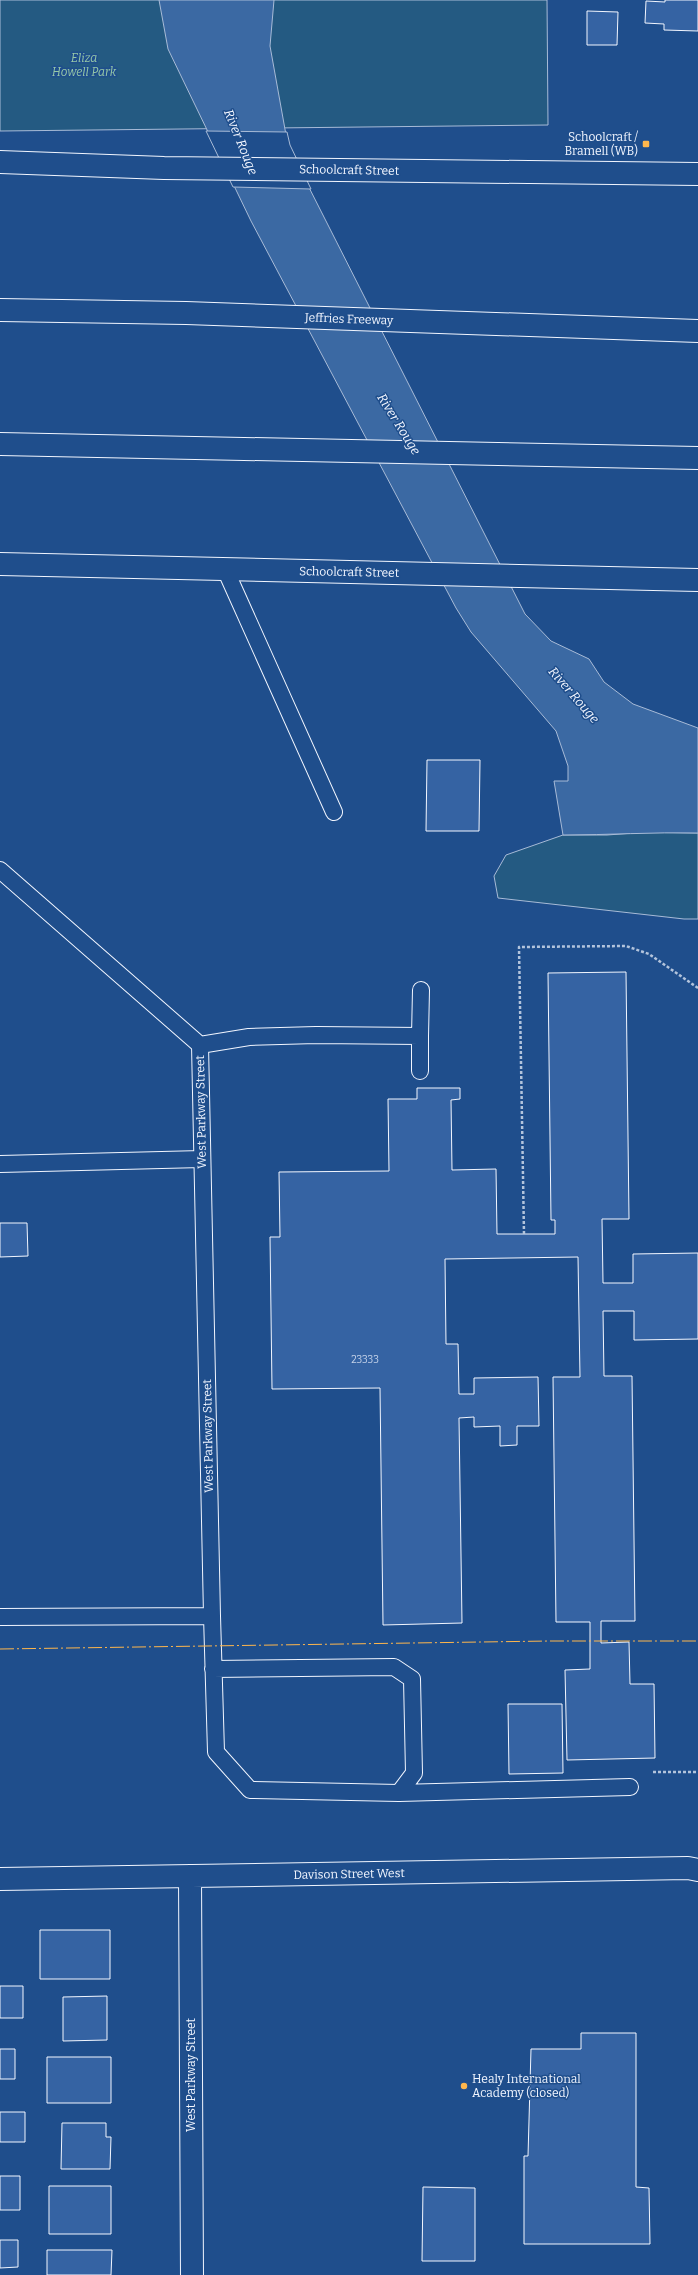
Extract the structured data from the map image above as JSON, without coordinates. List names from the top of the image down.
{
  "streets": {
    "main road": [
      "Schoolcraft Street",
      "Jeffries Freeway",
      "West Parkway Street",
      "Davison Street West"
    ]
  },
  "crossings": [
    ["West Parkway Street", "Davison Street West"]
  ],
  "water": ["River Rouge"],
  "parks": ["Eliza Howell Park"],
  "places": {
    "transit": ["Schoolcraft / Bramell (WB)"],
    "other": ["Healy International Academy (closed)"]
  },
  "house_numbers": ["23333"]
}
